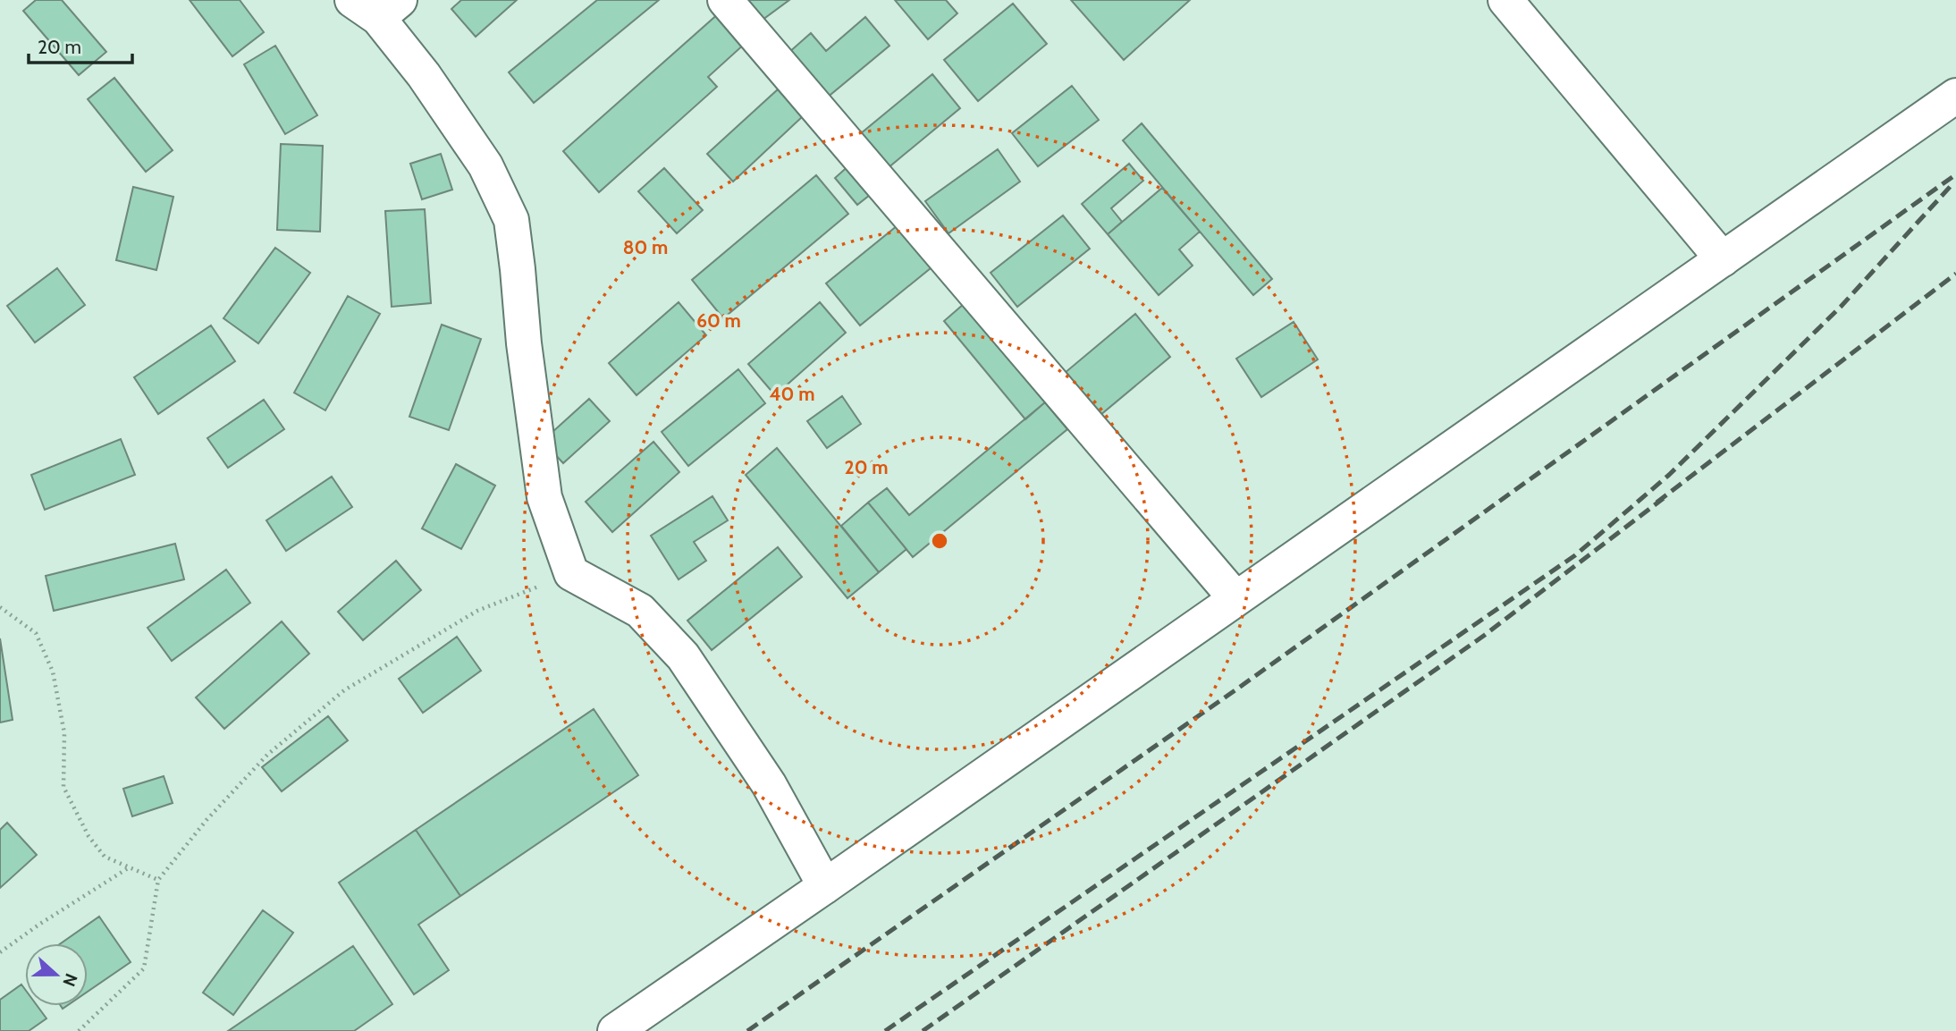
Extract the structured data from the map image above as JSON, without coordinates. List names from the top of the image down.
{
  "scale_bar": "20 m",
  "north": "right",
  "rings": [
    "80 m",
    "60 m",
    "40 m",
    "20 m"
  ]
}
